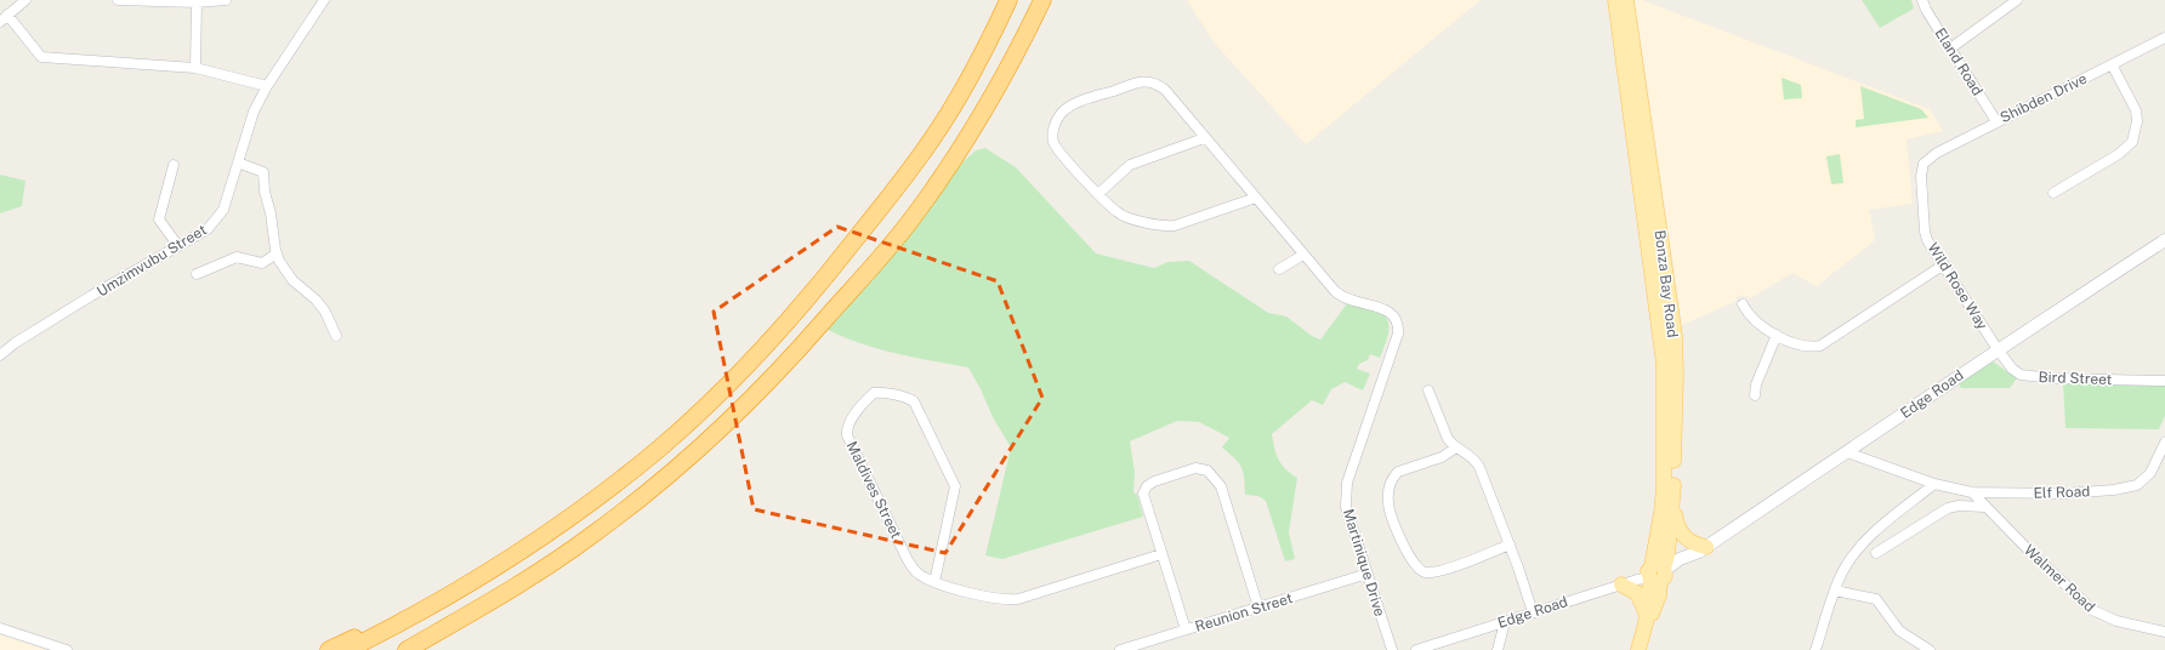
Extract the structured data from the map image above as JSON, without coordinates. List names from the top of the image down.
{
  "streets": {
    "main road": ["Bonza Bay Road"],
    "street": [
      "Eland Road",
      "Shibden Drive",
      "Umzimvubu Street",
      "Wild Rose Way",
      "Bird Street",
      "Edge Road",
      "Maldives Street",
      "Elf Road",
      "Martinique Drive",
      "Walmer Road",
      "Reunion Street"
    ]
  },
  "crossings": [
    ["Eland Road", "Shibden Drive"],
    ["Shibden Drive", "Wild Rose Way"],
    ["Bonza Bay Road", "Edge Road"],
    ["Wild Rose Way", "Bird Street"],
    ["Wild Rose Way", "Edge Road"],
    ["Bird Street", "Edge Road"],
    ["Edge Road", "Elf Road"],
    ["Elf Road", "Walmer Road"],
    ["Martinique Drive", "Reunion Street"]
  ]
}
